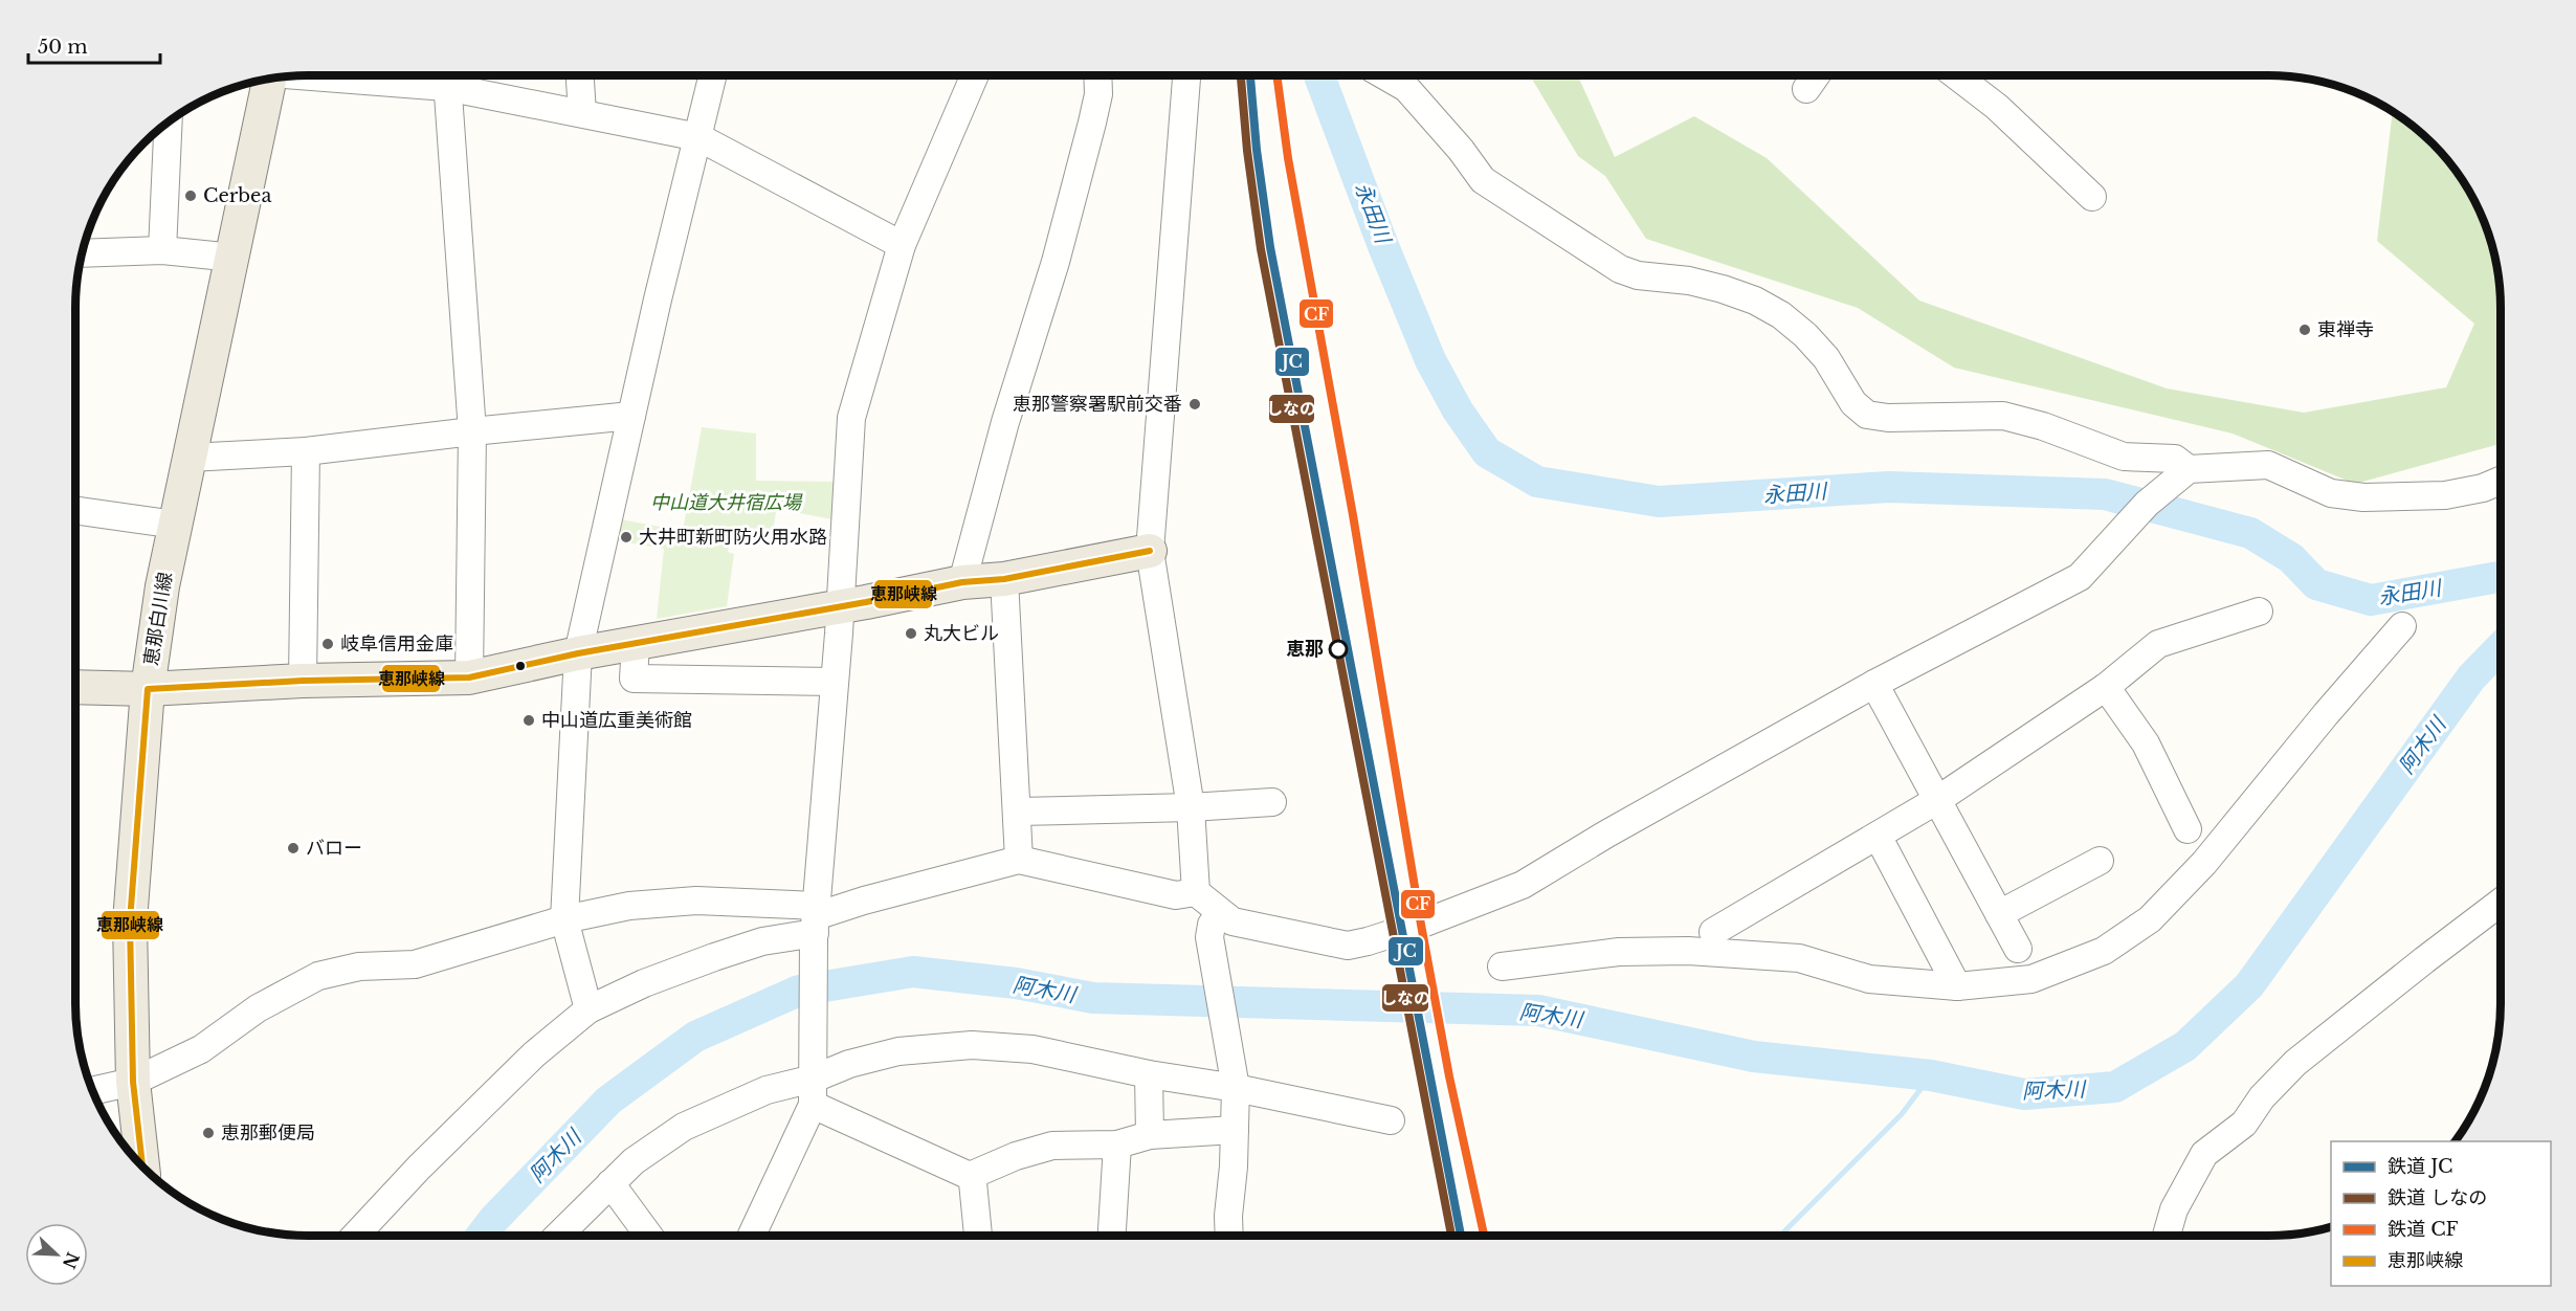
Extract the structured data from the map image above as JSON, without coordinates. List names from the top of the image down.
{
  "streets": {
    "main road": ["恵那白川線"]
  },
  "water": ["永田川", "阿木川"],
  "parks": ["中山道大井宿広場"],
  "places": [
    "Cerbea",
    "東禅寺",
    "恵那警察署駅前交番",
    "大井町新町防火用水路",
    "丸大ビル",
    "岐阜信用金庫",
    "恵那",
    "中山道広重美術館",
    "バロー",
    "恵那郵便局"
  ],
  "lines": [
    "rail line JC",
    "rail line しなの",
    "rail line CF",
    "transit line 恵那峡線"
  ],
  "legend": [
    "鉄道 JC",
    "鉄道 しなの",
    "鉄道 CF",
    "恵那峡線"
  ],
  "scale_bar": "50 m",
  "north": "bottom right"
}
